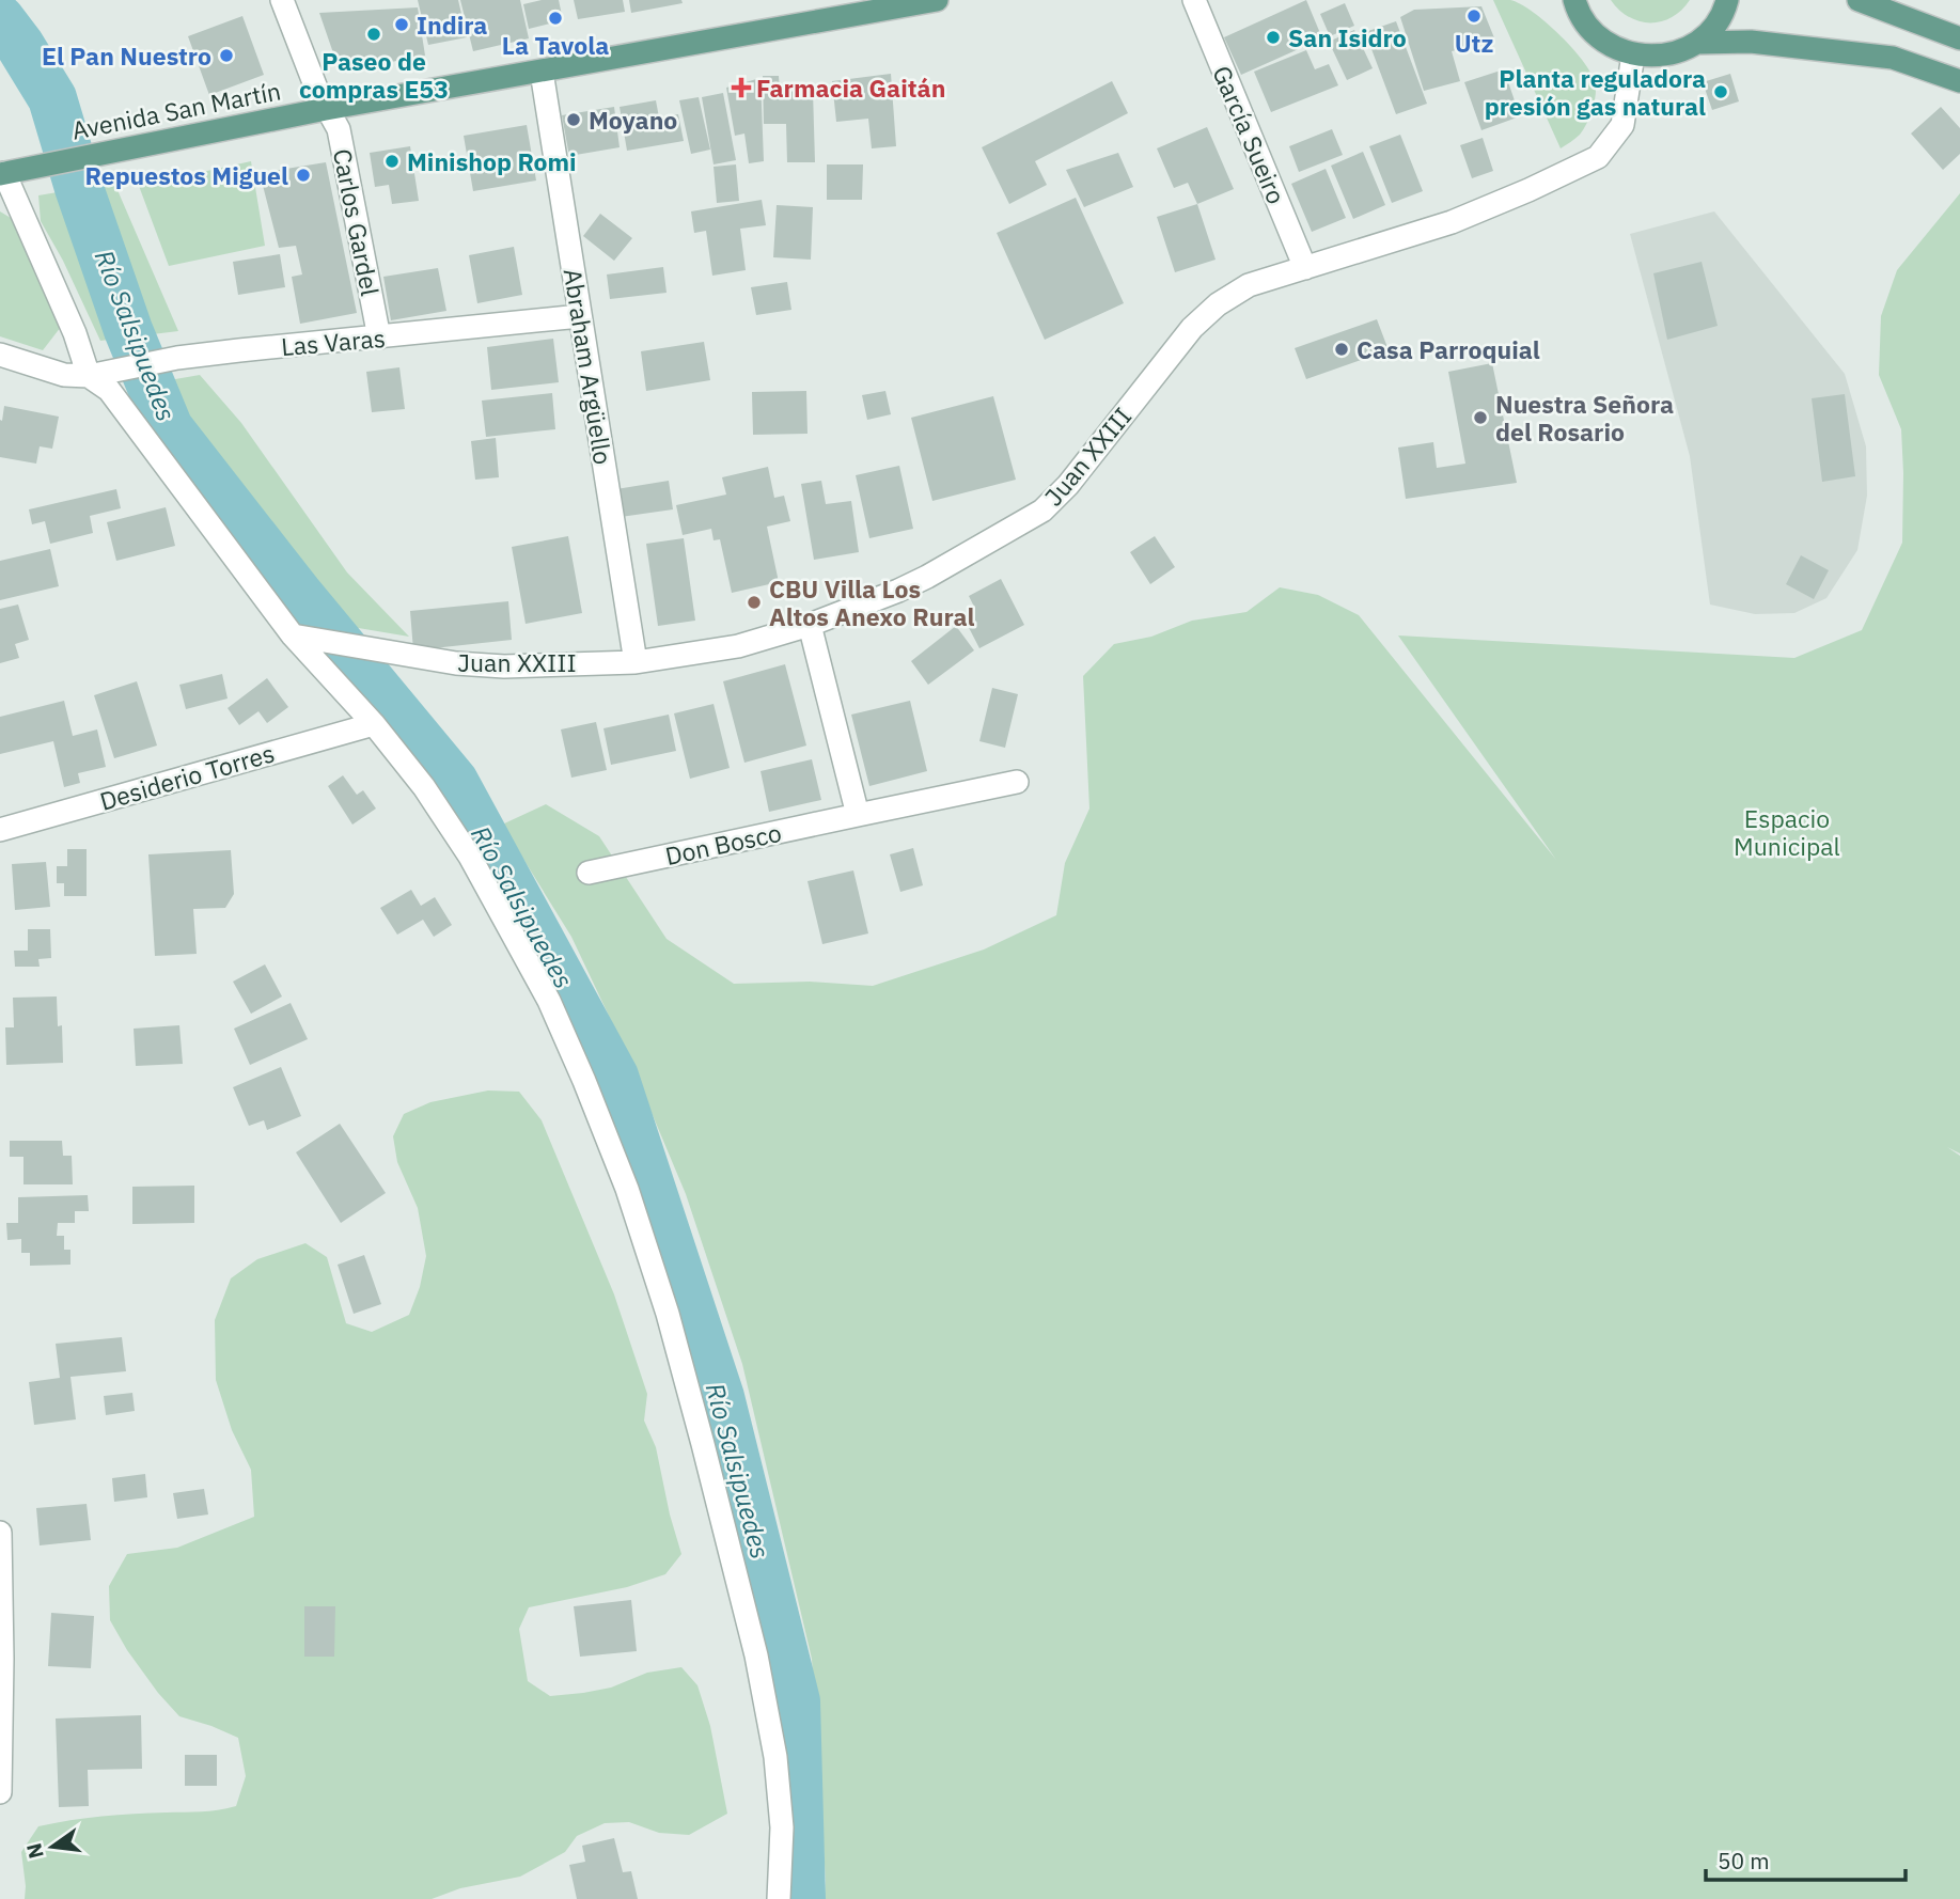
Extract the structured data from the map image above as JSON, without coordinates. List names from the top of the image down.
{
  "streets": {
    "main road": ["Avenida San Martín"],
    "street": [
      "García Sueiro",
      "Carlos Gardel",
      "Las Varas",
      "Abraham Argüello",
      "Juan XXIII",
      "Desiderio Torres",
      "Don Bosco"
    ]
  },
  "crossings": [
    ["Avenida San Martín", "Carlos Gardel"],
    ["Avenida San Martín", "Abraham Argüello"],
    ["García Sueiro", "Juan XXIII"],
    ["Carlos Gardel", "Las Varas"],
    ["Las Varas", "Abraham Argüello"],
    ["Abraham Argüello", "Juan XXIII"]
  ],
  "water": ["Río Salsipuedes"],
  "parks": ["Espacio Municipal"],
  "places": {
    "other": [
      "Utz",
      "La Tavola",
      "Indira",
      "Paseo de compras E53",
      "San Isidro",
      "El Pan Nuestro",
      "Planta reguladora presión gas natural",
      "Moyano",
      "Minishop Romi",
      "Repuestos Miguel",
      "Casa Parroquial",
      "Nuestra Señora del Rosario",
      "CBU Villa Los Altos Anexo Rural"
    ],
    "health": ["Farmacia Gaitán"]
  },
  "scale_bar": "50 m",
  "north": "left"
}
